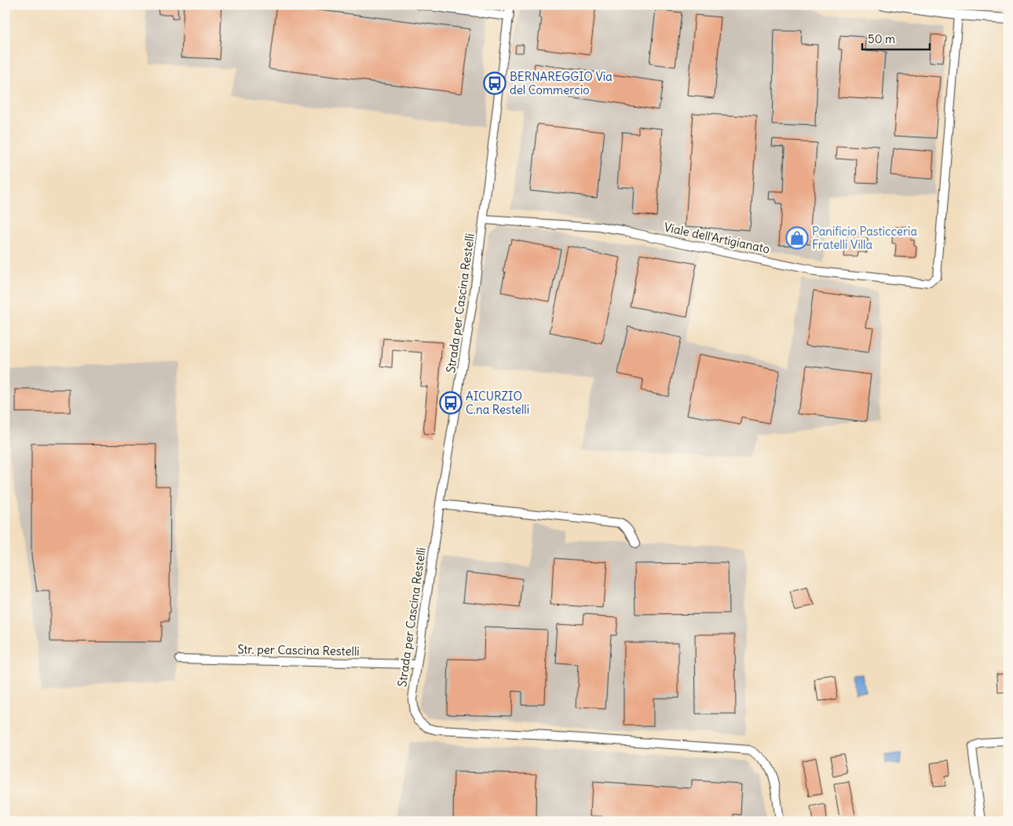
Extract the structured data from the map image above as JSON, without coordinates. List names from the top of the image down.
{
  "streets": {
    "street": ["Viale dell'Artigianato", "Strada per Cascina Restelli", "Str. per Cascina Restelli"]
  },
  "crossings": [
    ["Viale dell'Artigianato", "Strada per Cascina Restelli"],
    ["Strada per Cascina Restelli", "Str. per Cascina Restelli"]
  ],
  "places": {
    "bus stop": ["BERNAREGGIO Via del Commercio", "AICURZIO C.na Restelli"],
    "shop": ["Panificio Pasticceria Fratelli Villa"]
  },
  "scale_bar": "50 m"
}
